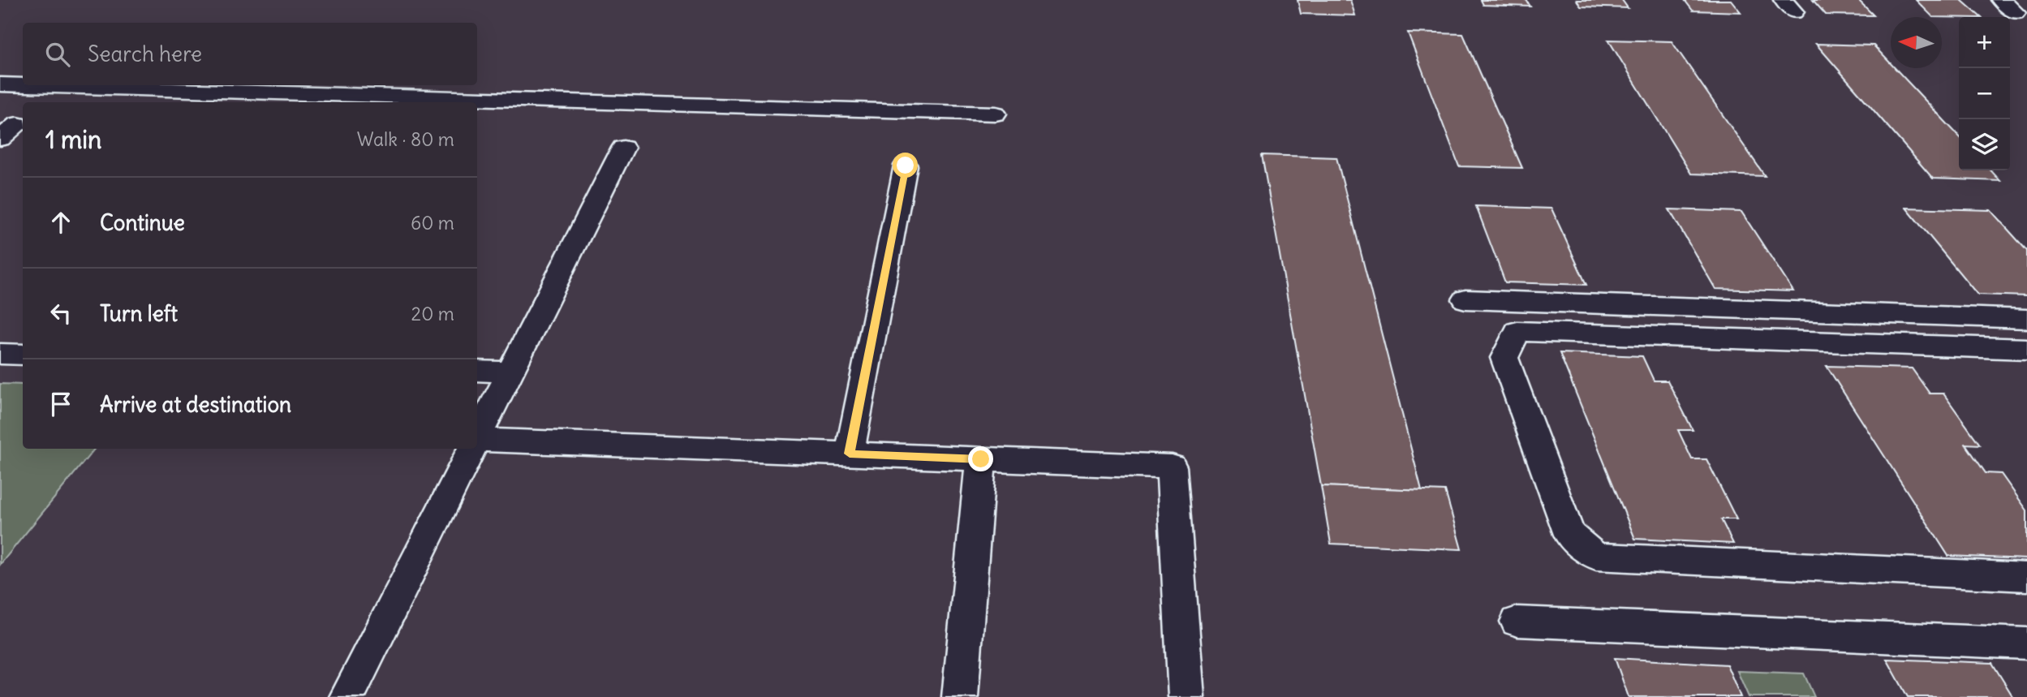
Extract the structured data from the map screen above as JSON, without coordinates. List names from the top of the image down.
{
  "north": "left",
  "page": {
    "map_buttons": ["+", "−"],
    "search": "Search here",
    "heading": ["1 min", "Walk · 80 m"],
    "list": [
      ["Continue", "60 m"],
      ["Turn left", "20 m"],
      "Arrive at destination"
    ]
  }
}
